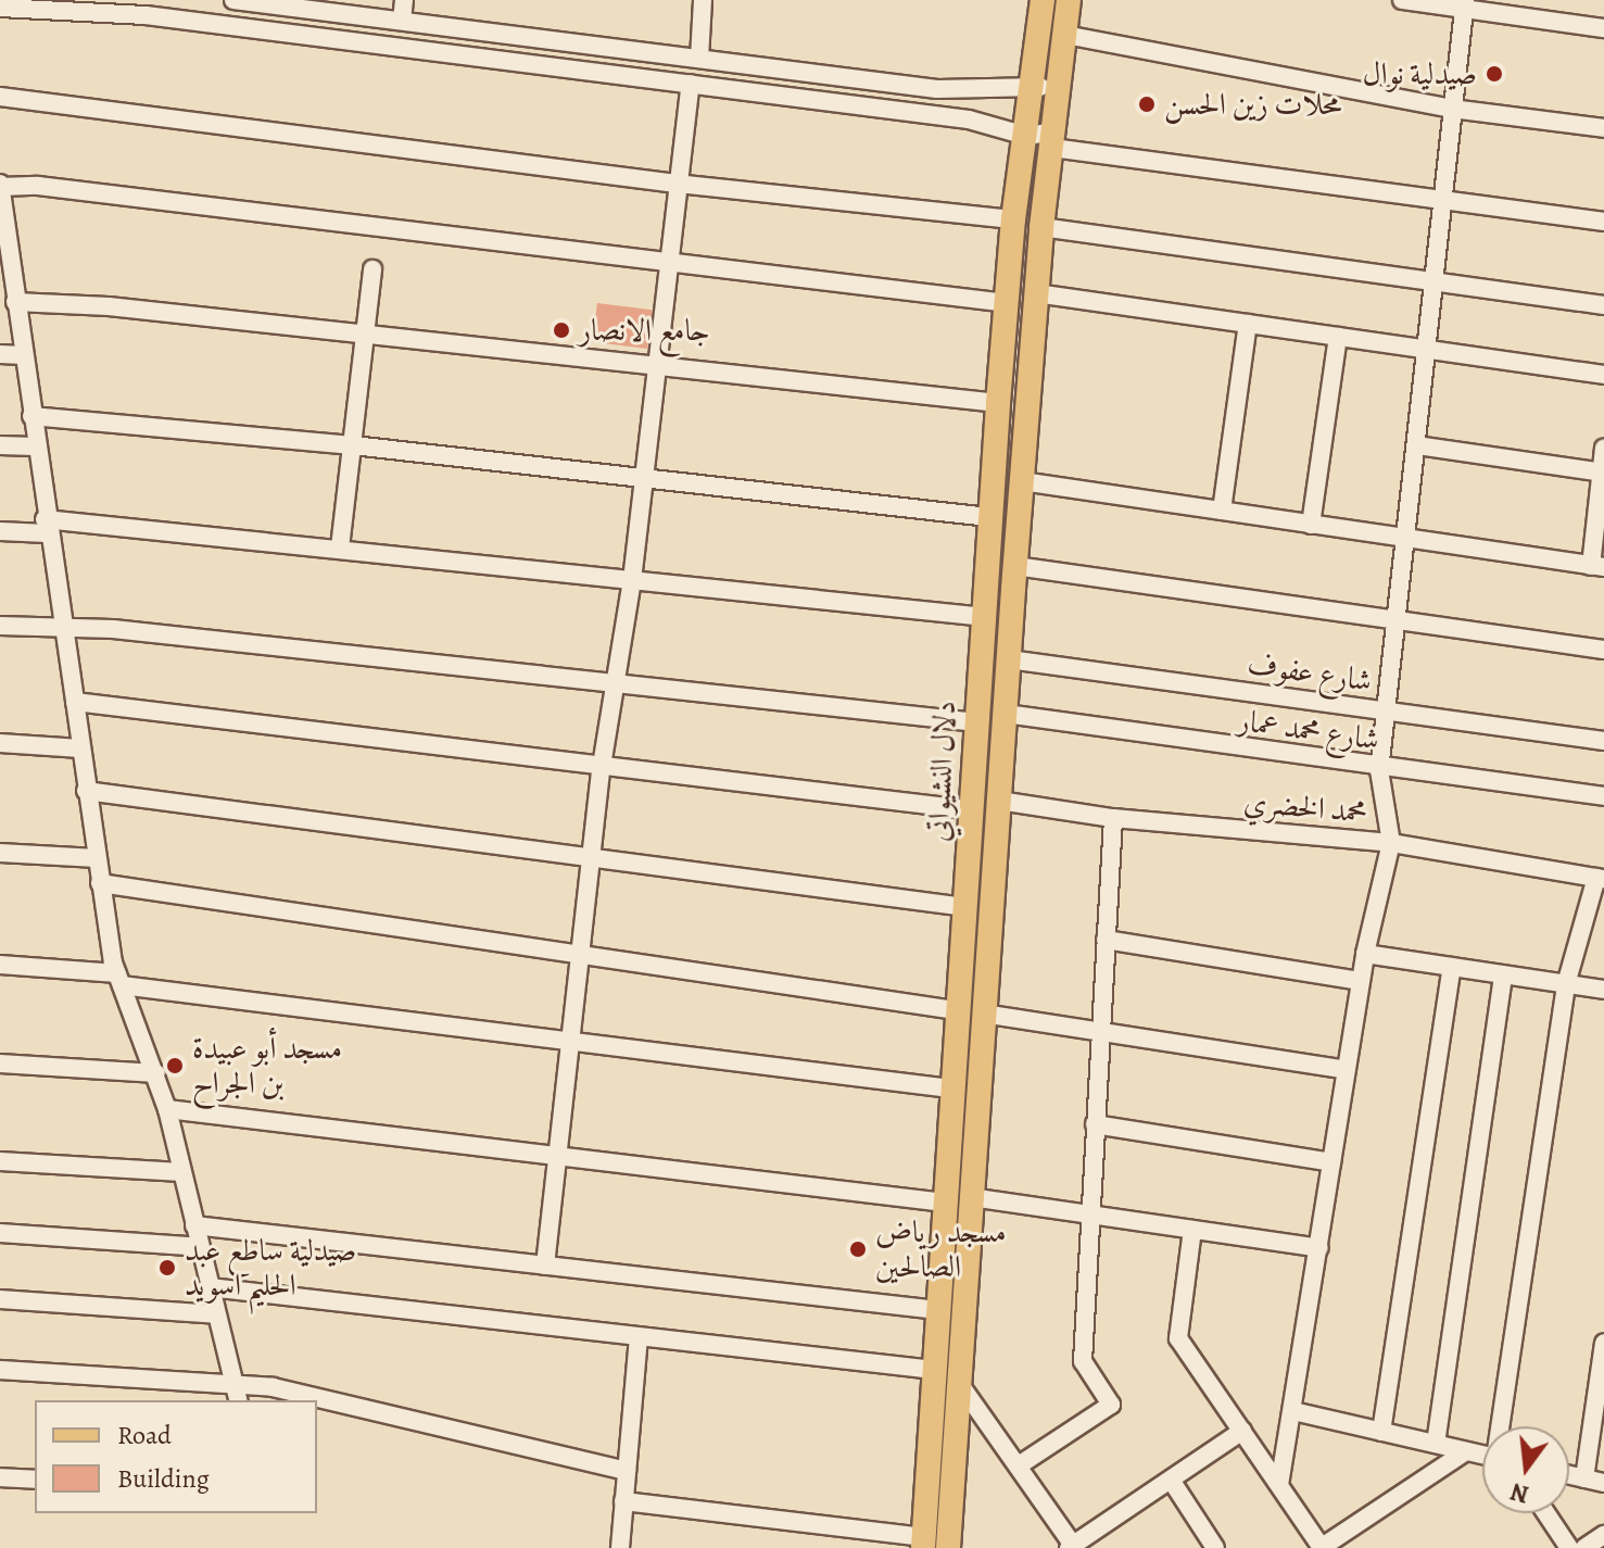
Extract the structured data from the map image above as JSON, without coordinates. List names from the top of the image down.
{
  "streets": {
    "main road": ["دلال النشيواتي"],
    "street": ["شارع عفوف", "شارع محمد عمار", "محمد الخضري"]
  },
  "crossings": [
    ["شارع عفوف", "دلال النشيواتي"],
    ["شارع محمد عمار", "دلال النشيواتي"],
    ["دلال النشيواتي", "محمد الخضري"]
  ],
  "places": [
    "صيدلية نوال",
    "محلات زين الحسن",
    "جامع الانصار",
    "مسجد أبو عبيدة بن الجراح",
    "مسجد رياض الصالحين",
    "صيدلية ساطع عبد الحليم اسويد"
  ],
  "legend": ["Road", "Building"],
  "north": "bottom"
}
